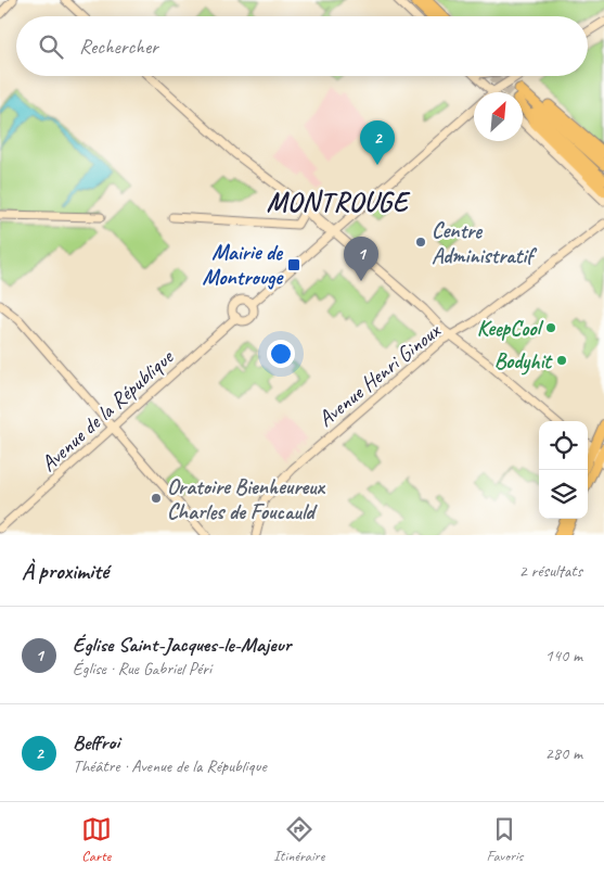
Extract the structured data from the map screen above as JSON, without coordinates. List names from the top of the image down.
{
  "streets": {
    "main road": ["Avenue Henri Ginoux", "Avenue de la République"]
  },
  "districts": ["MONTROUGE"],
  "places": {
    "other": [
      "Centre Administratif",
      "KeepCool",
      "Bodyhit",
      "Oratoire Bienheureux Charles de Foucauld"
    ],
    "transit": ["Mairie de Montrouge"]
  },
  "north": "top right",
  "page": {
    "search": "Rechercher",
    "pins": ["2", "1"],
    "heading": ["À proximité", "2 résultats"],
    "list": [
      {
        "mark": "1",
        "name": "Église Saint-Jacques-le-Majeur",
        "note": "Église · Rue Gabriel Péri",
        "value": "140 m"
      },
      {
        "mark": "2",
        "name": "Beffroi",
        "note": "Théâtre · Avenue de la République",
        "value": "280 m"
      }
    ],
    "nav": ["Carte", "Itinéraire", "Favoris"]
  }
}
